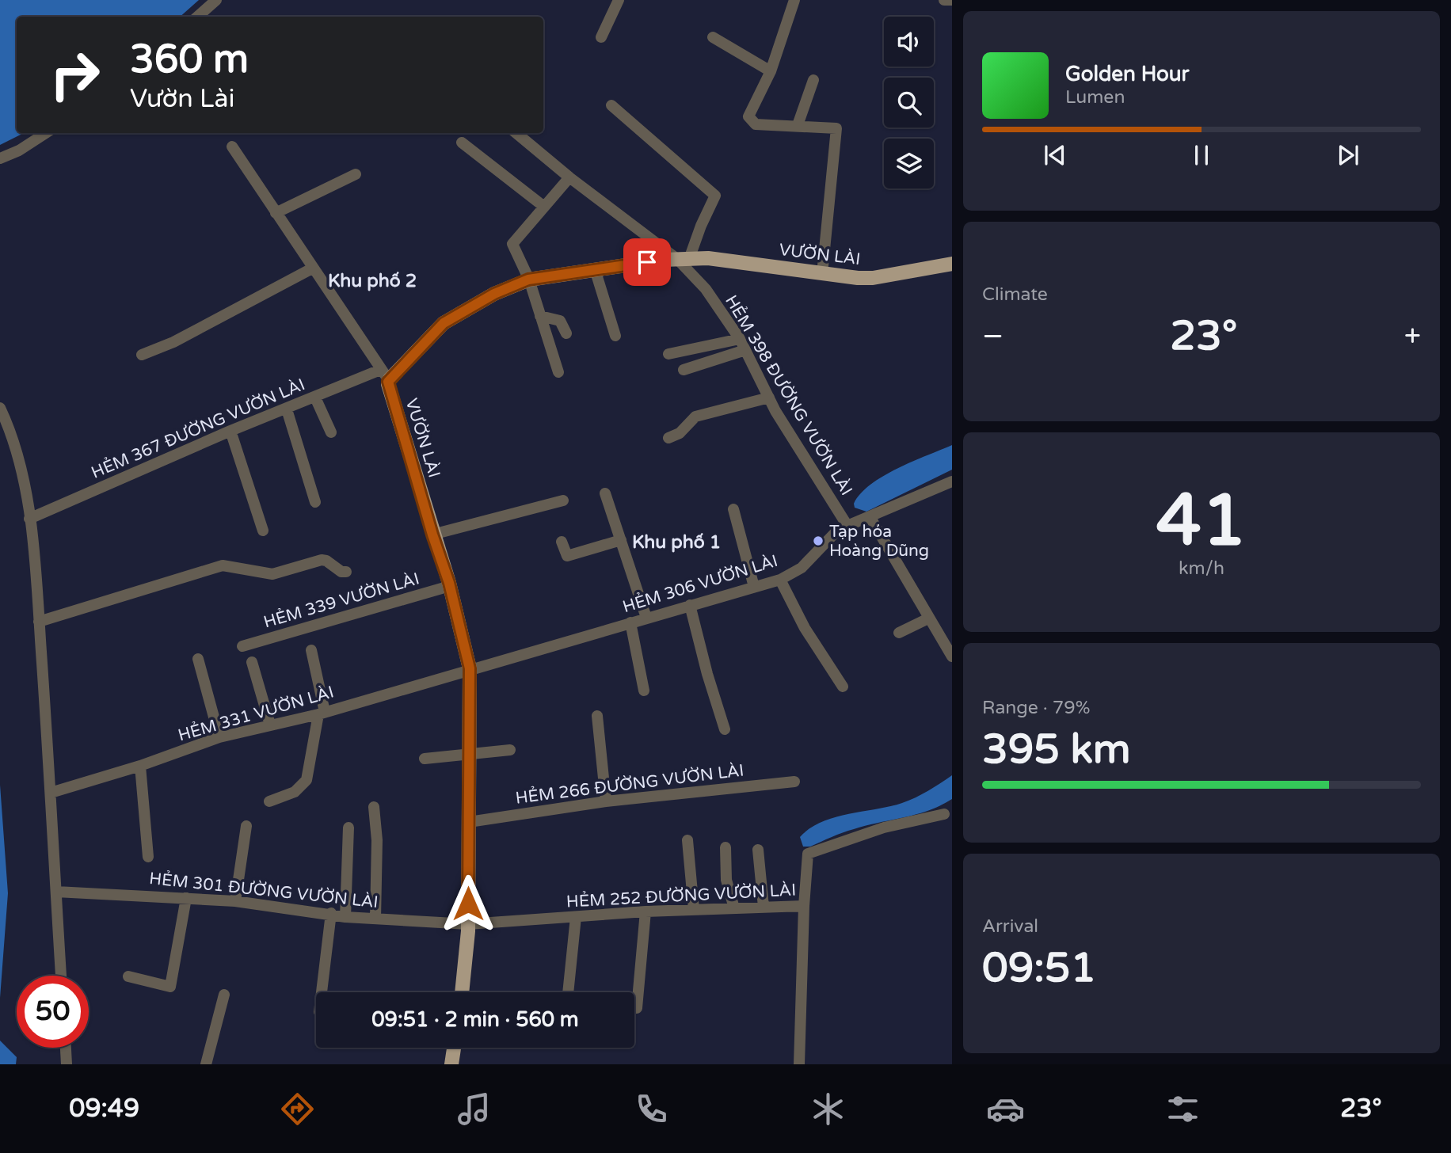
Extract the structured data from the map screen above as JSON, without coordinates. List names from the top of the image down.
{
  "streets": {
    "main road": ["VƯỜN LÀI"],
    "street": [
      "HẺM 398 ĐƯỜNG VƯỜN LÀI",
      "HẺM 367 ĐƯỜNG VƯỜN LÀI",
      "HẺM 306 VƯỜN LÀI",
      "HẺM 339 VƯỜN LÀI",
      "HẺM 331 VƯỜN LÀI",
      "HẺM 266 ĐƯỜNG VƯỜN LÀI",
      "HẺM 301 ĐƯỜNG VƯỜN LÀI",
      "HẺM 252 ĐƯỜNG VƯỜN LÀI"
    ]
  },
  "crossings": [
    ["VƯỜN LÀI", "HẺM 398 ĐƯỜNG VƯỜN LÀI"],
    ["VƯỜN LÀI", "HẺM 367 ĐƯỜNG VƯỜN LÀI"],
    ["VƯỜN LÀI", "HẺM 306 VƯỜN LÀI"],
    ["VƯỜN LÀI", "HẺM 339 VƯỜN LÀI"],
    ["VƯỜN LÀI", "HẺM 331 VƯỜN LÀI"],
    ["VƯỜN LÀI", "HẺM 266 ĐƯỜNG VƯỜN LÀI"],
    ["VƯỜN LÀI", "HẺM 301 ĐƯỜNG VƯỜN LÀI"],
    ["VƯỜN LÀI", "HẺM 252 ĐƯỜNG VƯỜN LÀI"],
    ["HẺM 398 ĐƯỜNG VƯỜN LÀI", "HẺM 306 VƯỜN LÀI"],
    ["HẺM 306 VƯỜN LÀI", "HẺM 331 VƯỜN LÀI"],
    ["HẺM 301 ĐƯỜNG VƯỜN LÀI", "HẺM 252 ĐƯỜNG VƯỜN LÀI"]
  ],
  "districts": ["Khu phố 2", "Khu phố 1"],
  "places": ["Tạp hóa Hoàng Dũng"],
  "page": {
    "turn": ["360 m", "Vườn Lài"],
    "song": ["Golden Hour", "Lumen"],
    "tile": [
      "Climate",
      ["41", "km/h"],
      ["Range · 79%", "395 km"],
      ["Arrival", "09:51"]
    ],
    "heat": ["−", "23°", "+"],
    "limit": "50",
    "trip": "09:51 · 2 min · 560 m",
    "tabs": ["09:49", "23°"]
  }
}
